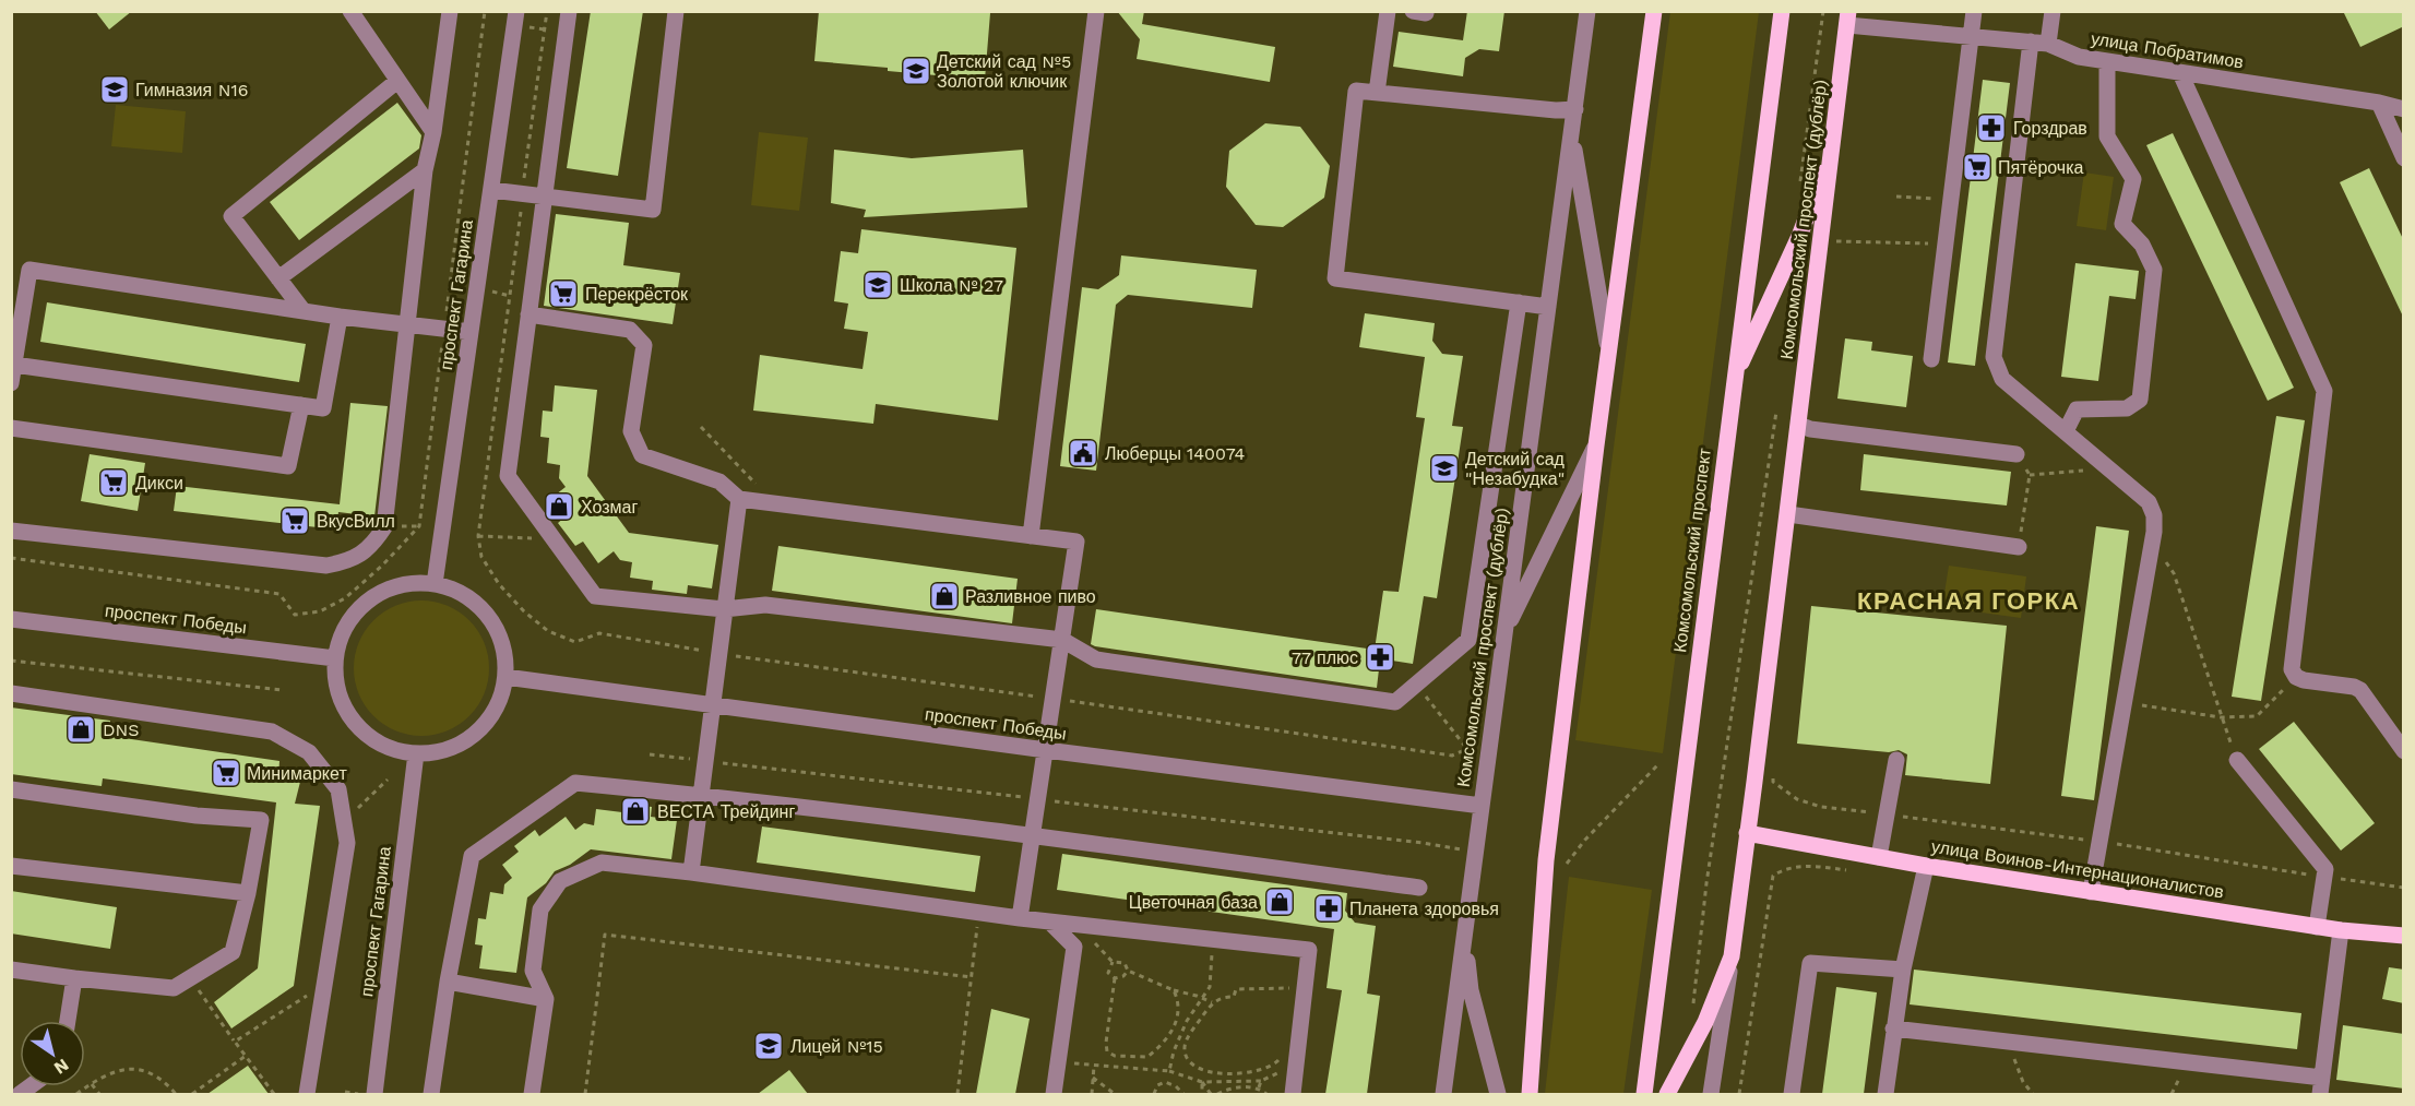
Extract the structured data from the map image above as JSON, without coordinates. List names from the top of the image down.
{
  "streets": {
    "main road": ["Комсомольский проспект (дублёр)", "Комсомольский проспект", "улица Воинов-Интернационалистов"],
    "street": ["улица Побратимов", "проспект Гагарина", "проспект Победы"]
  },
  "crossings": [
    ["улица Побратимов", "Комсомольский проспект (дублёр)"],
    ["Комсомольский проспект (дублёр)", "проспект Победы"],
    ["Комсомольский проспект (дублёр)", "улица Воинов-Интернационалистов"],
    ["проспект Гагарина", "проспект Победы"]
  ],
  "districts": ["КРАСНАЯ ГОРКА"],
  "places": {
    "school or university": [
      "Детский сад №5 Золотой ключик",
      "Гимназия N16",
      "Школа № 27",
      "Детский сад \"Незабудка\"",
      "Лицей №15"
    ],
    "pharmacy": ["Горздрав", "77 плюс", "Планета здоровья"],
    "supermarket": [
      "Пятёрочка",
      "Перекрёсток",
      "Дикси",
      "ВкусВилл",
      "Минимаркет"
    ],
    "public building": ["Люберцы 140074"],
    "shop": [
      "Хозмаг",
      "Разливное пиво",
      "DNS",
      "ВЕСТА Трейдинг",
      "Цветочная база"
    ]
  },
  "north": "bottom right"
}
